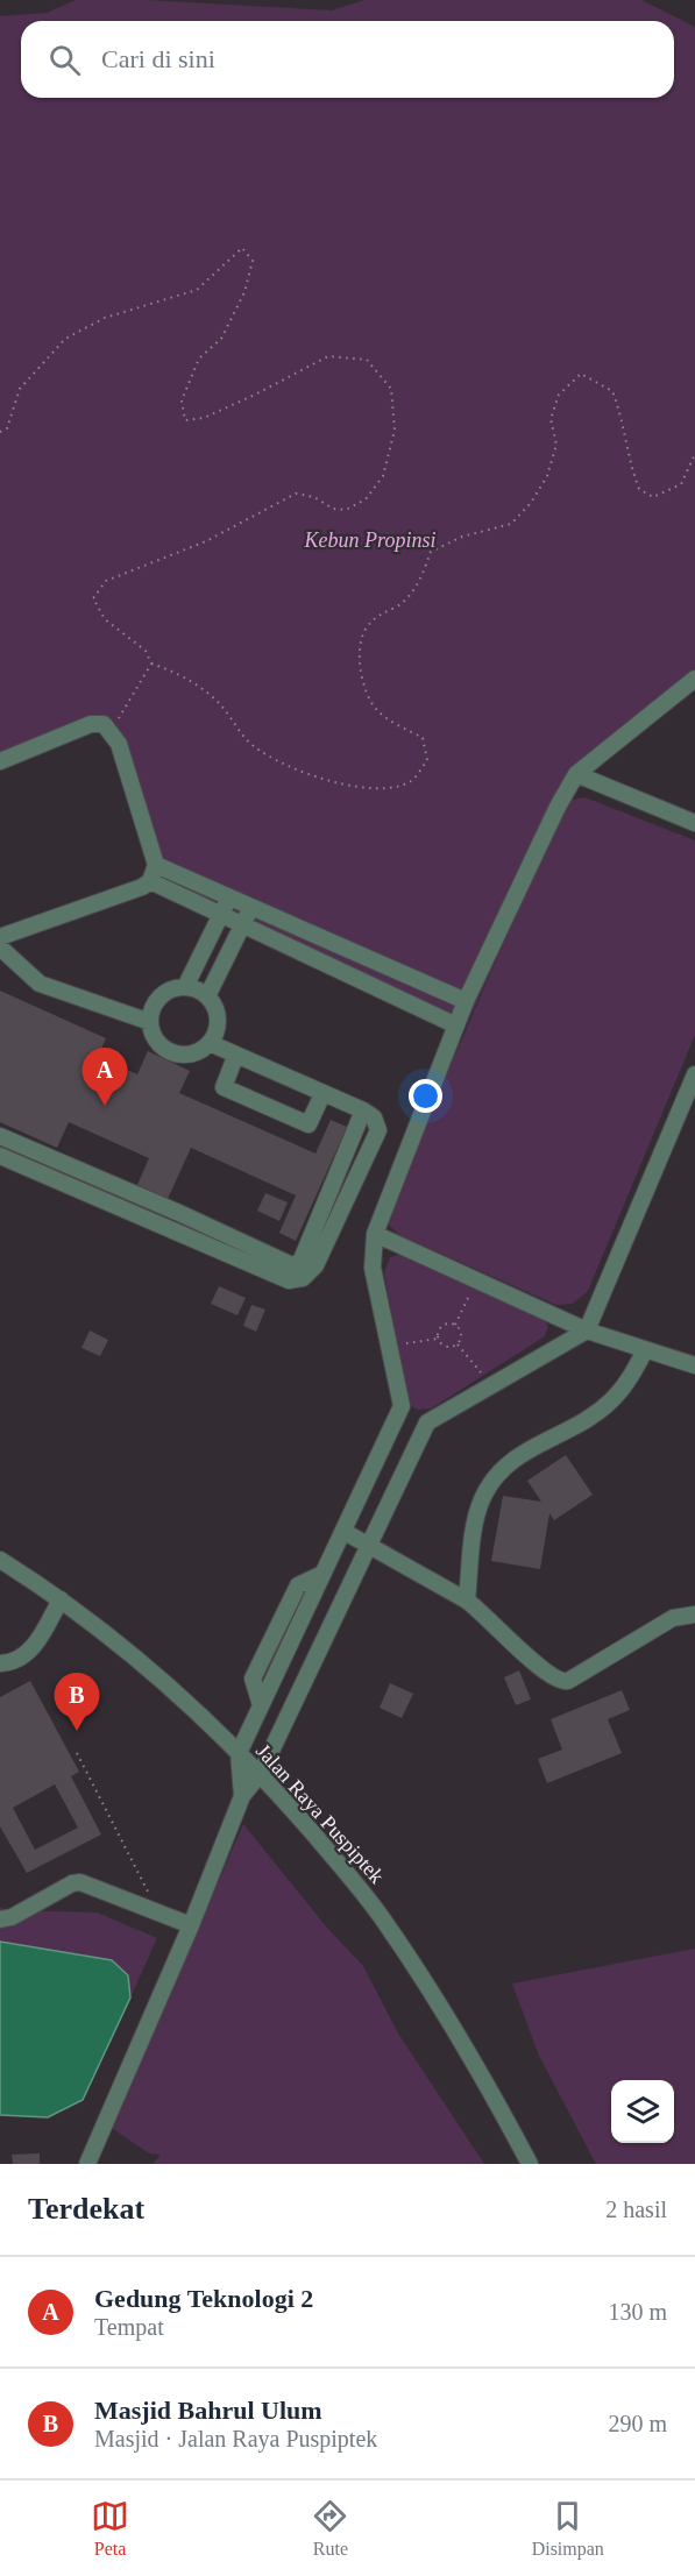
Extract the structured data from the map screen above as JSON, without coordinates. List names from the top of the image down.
{
  "streets": {
    "street": ["Jalan Raya Puspiptek"]
  },
  "parks": ["Kebun Propinsi"],
  "page": {
    "search": "Cari di sini",
    "pins": ["A", "B"],
    "heading": ["Terdekat", "2 hasil"],
    "list": [
      {
        "mark": "A",
        "name": "Gedung Teknologi 2",
        "note": "Tempat",
        "value": "130 m"
      },
      {
        "mark": "B",
        "name": "Masjid Bahrul Ulum",
        "note": "Masjid · Jalan Raya Puspiptek",
        "value": "290 m"
      }
    ],
    "nav": ["Peta", "Rute", "Disimpan"]
  }
}
